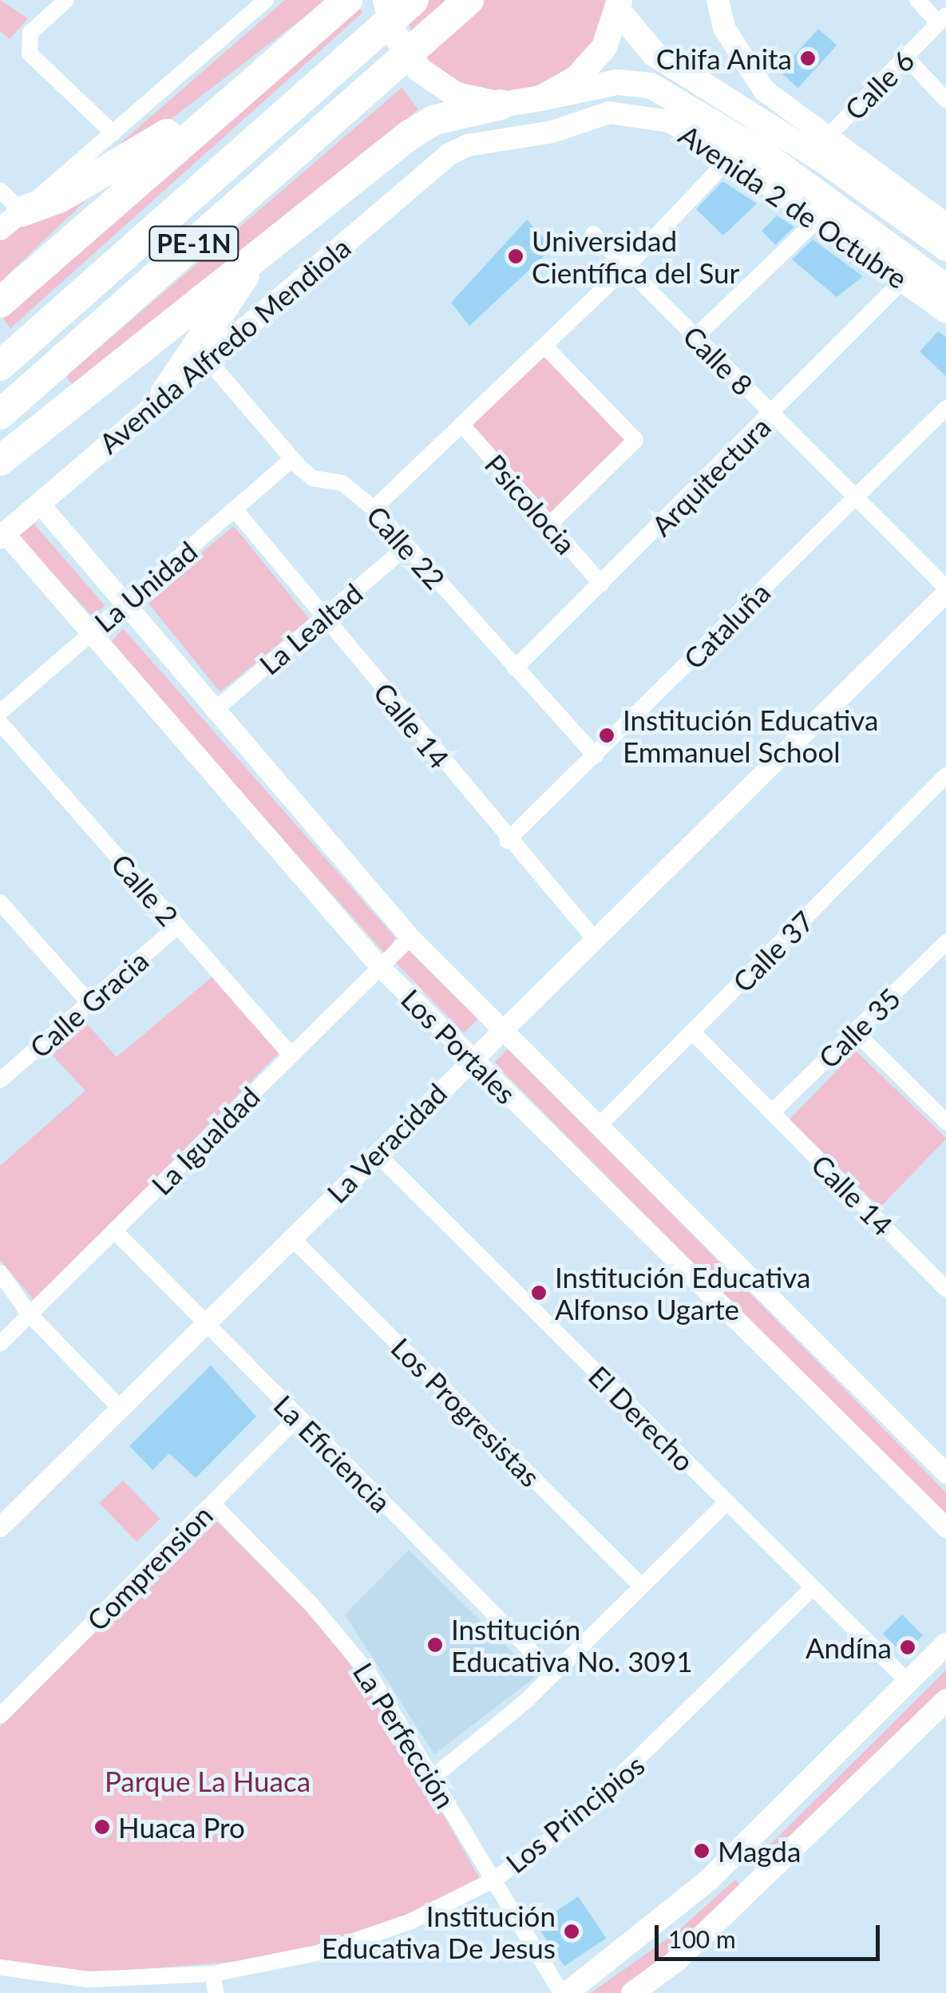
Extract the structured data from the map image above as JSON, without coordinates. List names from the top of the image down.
{
  "streets": {
    "highway": ["PE-1N"],
    "main road": ["Avenida 2 de Octubre", "Avenida Alfredo Mendiola"],
    "street": [
      "Calle 6",
      "Calle 8",
      "Arquitectura",
      "Psicolocia",
      "Calle 22",
      "La Unidad",
      "Cataluña",
      "La Lealtad",
      "Calle 14",
      "Calle 2",
      "Calle 37",
      "Calle Gracia",
      "Calle 35",
      "Los Portales",
      "La Igualdad",
      "La Veracidad",
      "Los Progresistas",
      "El Derecho",
      "La Eficiencia",
      "Comprension",
      "La Perfección",
      "Los Principios"
    ]
  },
  "crossings": [
    ["Calle 6", "Avenida 2 de Octubre"],
    ["Avenida 2 de Octubre", "Avenida Alfredo Mendiola"],
    ["Avenida 2 de Octubre", "Arquitectura"],
    ["Avenida Alfredo Mendiola", "Calle 22"],
    ["Avenida Alfredo Mendiola", "Los Portales"],
    ["Calle 8", "Arquitectura"],
    ["Calle 8", "Cataluña"],
    ["Calle 8", "La Veracidad"],
    ["Arquitectura", "Psicolocia"],
    ["Arquitectura", "Calle 22"],
    ["Calle 22", "La Unidad"],
    ["Calle 22", "Cataluña"],
    ["Calle 22", "La Lealtad"],
    ["La Unidad", "Calle 14"],
    ["La Unidad", "Los Portales"],
    ["Cataluña", "Calle 14"],
    ["La Lealtad", "Calle 14"],
    ["La Lealtad", "Los Portales"],
    ["Calle 14", "Calle 37"],
    ["Calle 14", "Calle 35"],
    ["Calle 14", "La Veracidad"],
    ["Calle 2", "Calle Gracia"],
    ["Calle 2", "La Igualdad"],
    ["Calle 37", "Los Portales"],
    ["Los Portales", "La Igualdad"],
    ["Los Portales", "La Veracidad"],
    ["La Igualdad", "La Eficiencia"],
    ["La Veracidad", "Los Progresistas"],
    ["La Veracidad", "El Derecho"],
    ["La Veracidad", "La Eficiencia"],
    ["El Derecho", "Los Principios"],
    ["La Eficiencia", "Comprension"],
    ["Comprension", "La Perfección"],
    ["La Perfección", "Los Principios"]
  ],
  "parks": ["Parque La Huaca"],
  "places": [
    "Chifa Anita",
    "Universidad Científica del Sur",
    "Institución Educativa Emmanuel School",
    "Institución Educativa Alfonso Ugarte",
    "Institución Educativa No. 3091",
    "Andína",
    "Huaca Pro",
    "Magda",
    "Institución Educativa De Jesus"
  ],
  "scale_bar": "100 m"
}
